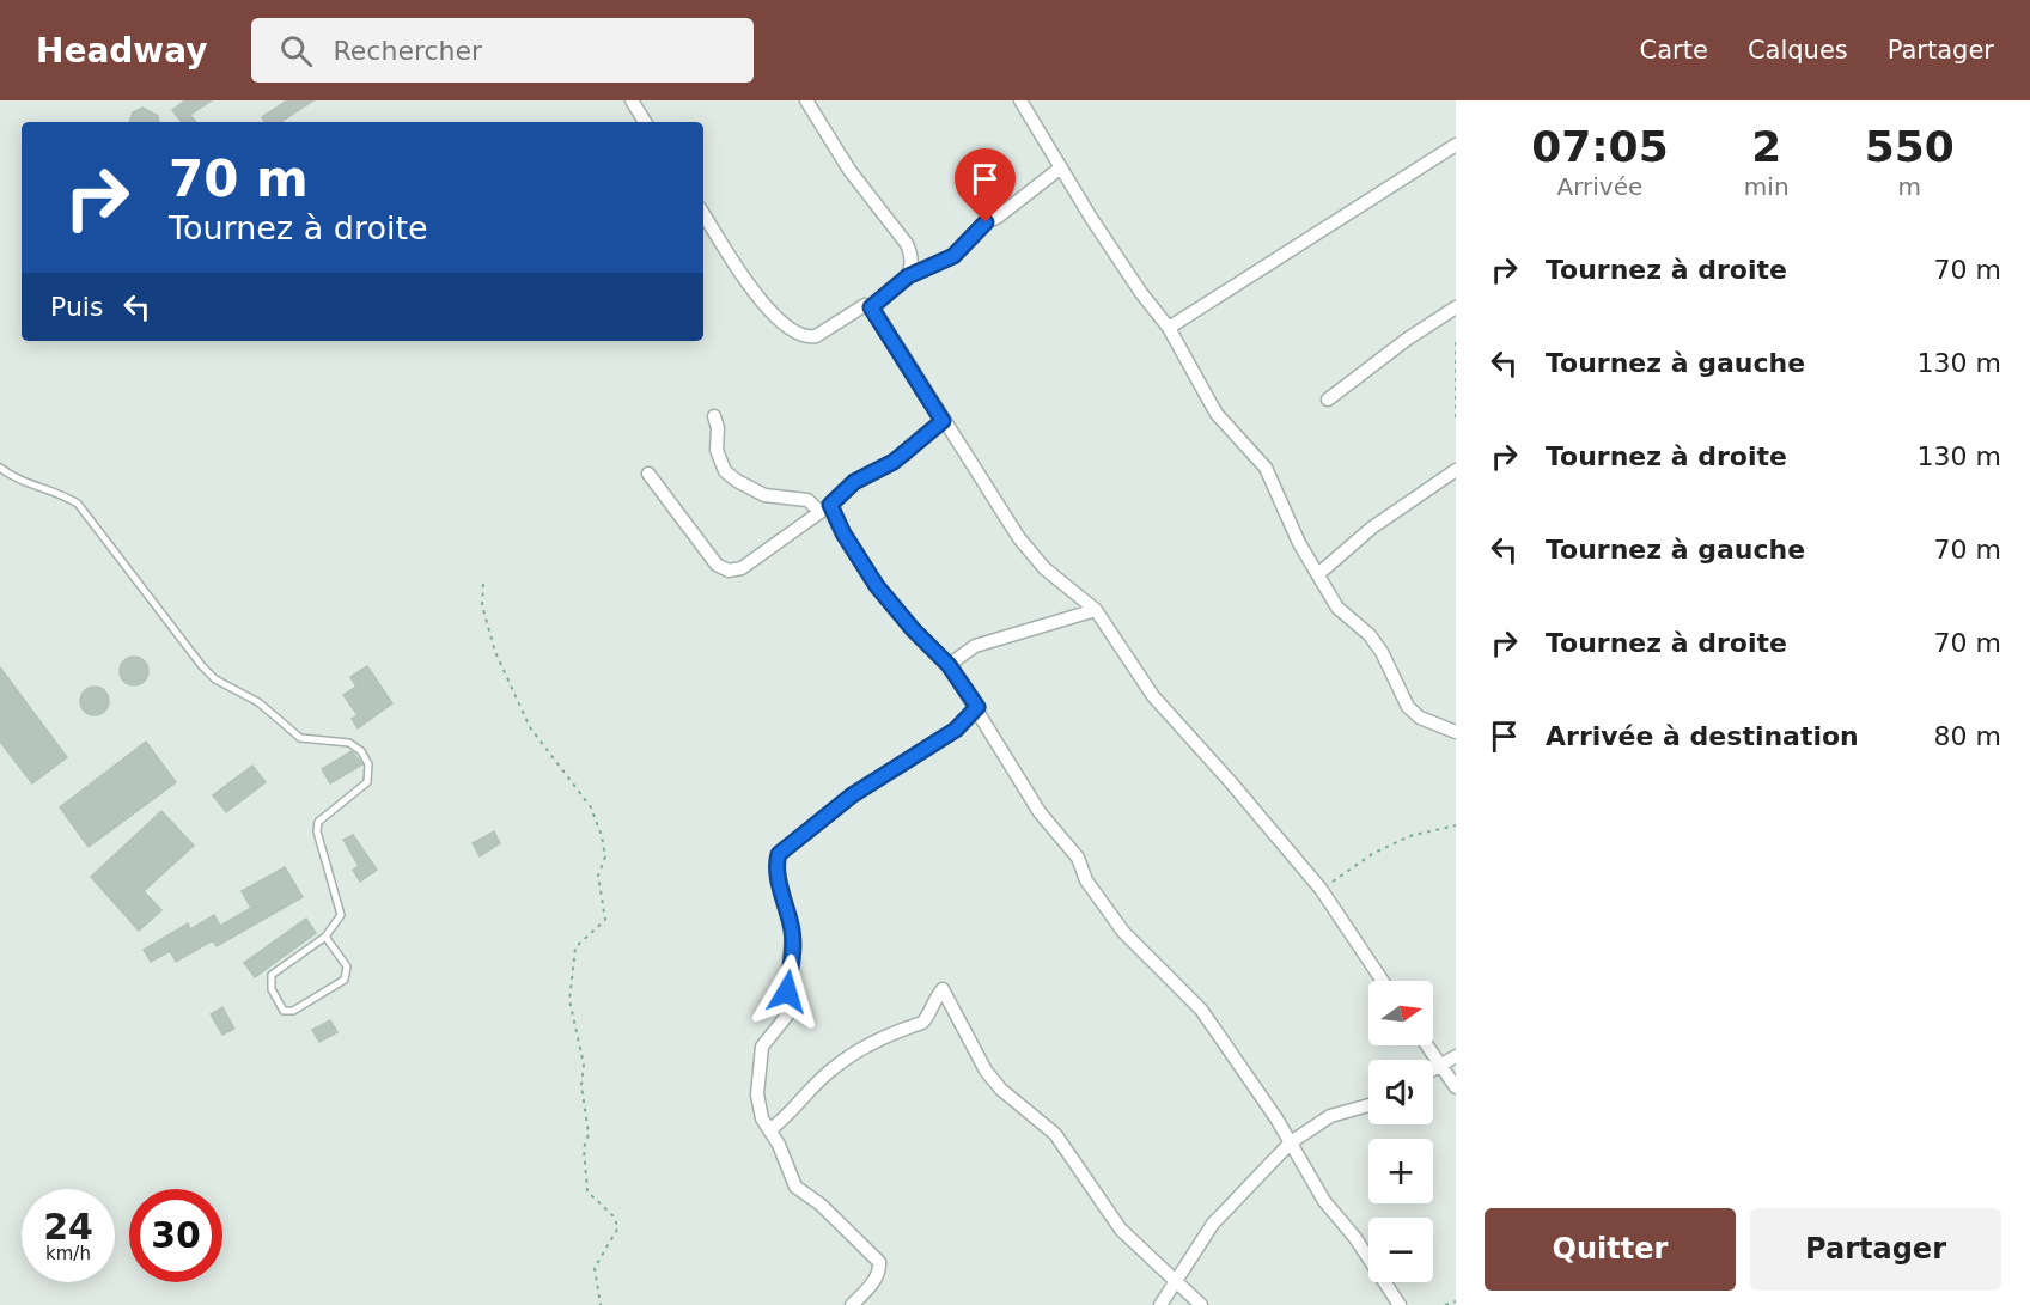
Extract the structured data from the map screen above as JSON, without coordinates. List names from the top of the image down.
{
  "north": "right",
  "page": {
    "header": "Headway",
    "search": "Rechercher",
    "nav": ["Carte", "Calques", "Partager"],
    "eta": [
      "07:05",
      "Arrivée",
      "2",
      "min",
      "550",
      "m"
    ],
    "turn": ["70 m", "Tournez à droite"],
    "list": [
      {
        "name": "Tournez à droite",
        "value": "70 m"
      },
      {
        "name": "Tournez à gauche",
        "value": "130 m"
      },
      {
        "name": "Tournez à droite",
        "value": "130 m"
      },
      {
        "name": "Tournez à gauche",
        "value": "70 m"
      },
      {
        "name": "Tournez à droite",
        "value": "70 m"
      },
      {
        "name": "Arrivée à destination",
        "value": "80 m"
      }
    ],
    "then": "Puis",
    "map_buttons": ["+", "−"],
    "speed": "24 km/h",
    "limit": "30",
    "buttons": ["Quitter", "Partager"]
  }
}
